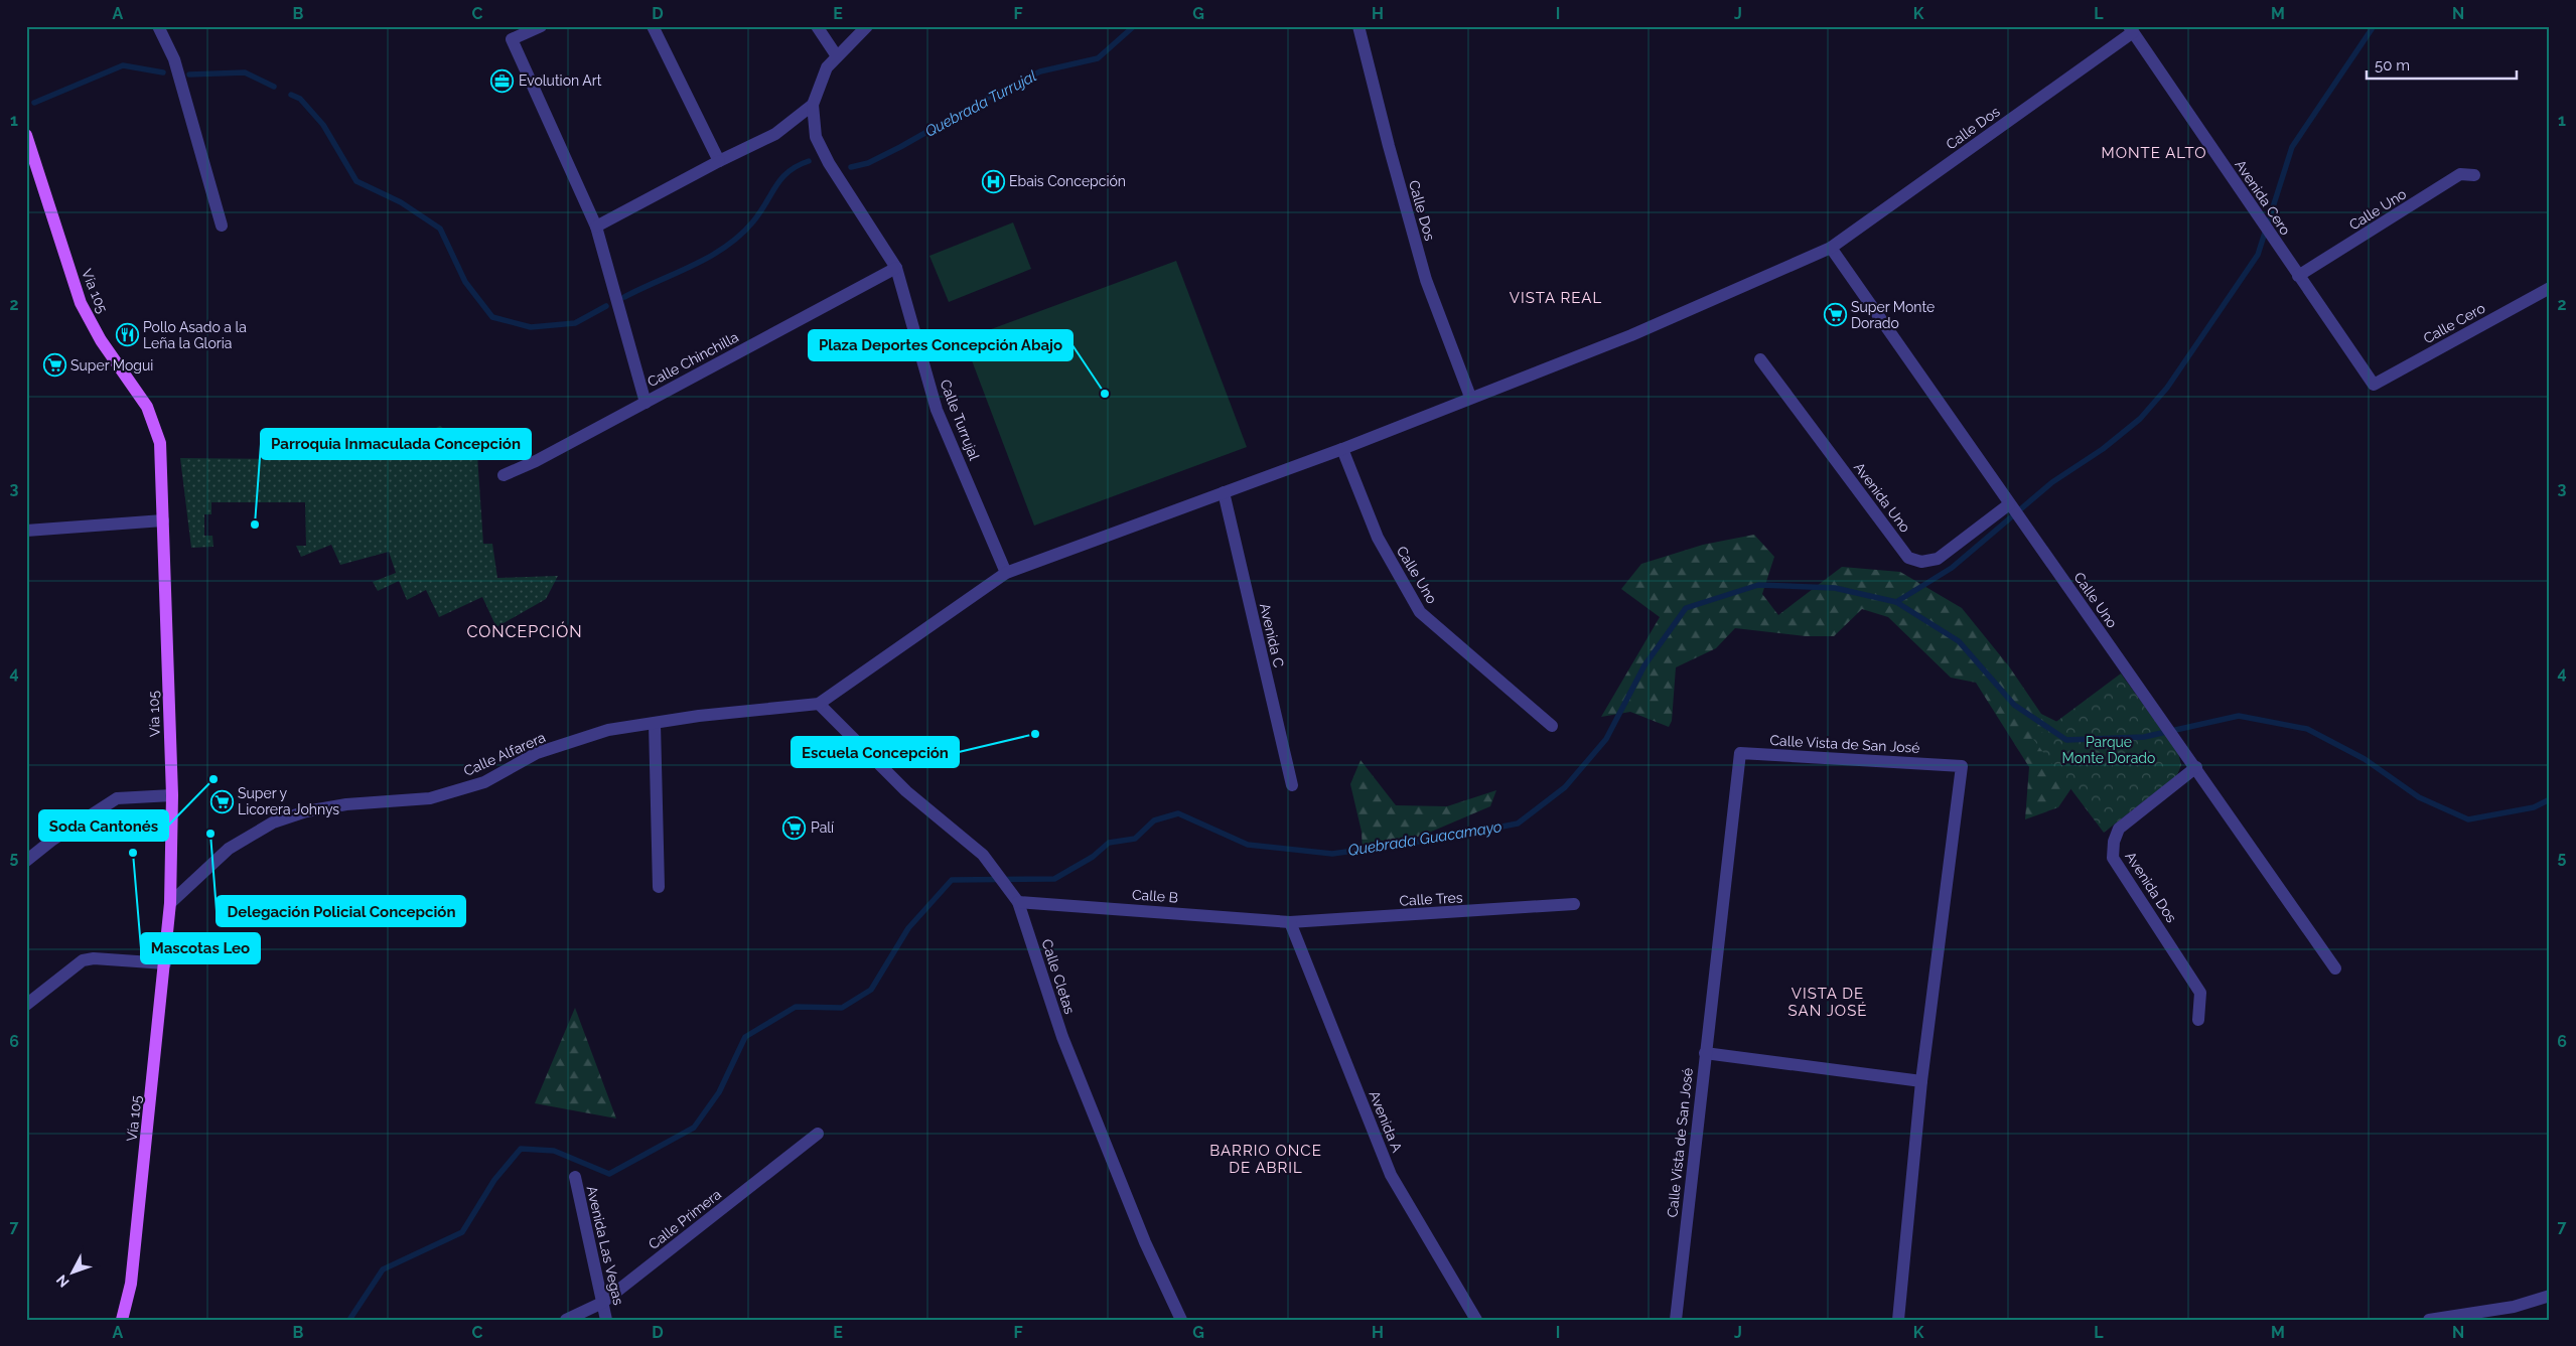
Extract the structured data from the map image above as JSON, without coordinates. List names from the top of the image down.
{
  "streets": {
    "main road": ["Vía 105"],
    "street": [
      "Calle Dos",
      "Avenida Cero",
      "Calle Uno",
      "Calle Cero",
      "Calle Chinchilla",
      "Calle Turrujal",
      "Avenida Uno",
      "Avenida C",
      "Calle Vista de San José",
      "Calle Alfarera",
      "Avenida Dos",
      "Calle B",
      "Calle Tres",
      "Calle Cletas",
      "Avenida A",
      "Calle Primera",
      "Avenida Las Vegas"
    ]
  },
  "crossings": [
    ["Calle Dos", "Avenida Cero"],
    ["Calle Dos", "Calle Uno"],
    ["Calle Dos", "Calle Turrujal"],
    ["Calle Dos", "Avenida C"],
    ["Avenida Cero", "Calle Uno"],
    ["Avenida Cero", "Calle Cero"],
    ["Calle Uno", "Avenida Uno"],
    ["Calle Uno", "Avenida Dos"],
    ["Vía 105", "Calle Alfarera"],
    ["Calle Chinchilla", "Calle Turrujal"],
    ["Calle Alfarera", "Calle Cletas"],
    ["Calle B", "Calle Tres"],
    ["Calle B", "Calle Cletas"],
    ["Calle B", "Avenida A"],
    ["Calle Tres", "Avenida A"],
    ["Calle Primera", "Avenida Las Vegas"]
  ],
  "districts": [
    "MONTE ALTO",
    "VISTA REAL",
    "CONCEPCIÓN",
    "VISTA DE SAN JOSÉ",
    "BARRIO ONCE DE ABRIL"
  ],
  "water": ["Quebrada Turrujal", "Quebrada Guacamayo"],
  "parks": ["Parque Monte Dorado"],
  "places": {
    "office": ["Evolution Art"],
    "hospital": ["Ebais Concepción"],
    "supermarket": [
      "Super Monte Dorado",
      "Super Mogui",
      "Super y Licorera Johnys",
      "Palí"
    ],
    "restaurant": ["Pollo Asado a la Leña la Gloria"],
    "other": [
      "Plaza Deportes Concepción Abajo",
      "Parroquia Inmaculada Concepción",
      "Escuela Concepción",
      "Soda Cantonés",
      "Delegación Policial Concepción",
      "Mascotas Leo"
    ]
  },
  "scale_bar": "50 m",
  "north": "bottom left",
  "grid": {
    "columns": [
      "A",
      "B",
      "C",
      "D",
      "E",
      "F",
      "G",
      "H",
      "I",
      "J",
      "K",
      "L",
      "M",
      "N"
    ],
    "rows": [
      "1",
      "2",
      "3",
      "4",
      "5",
      "6",
      "7"
    ]
  }
}
